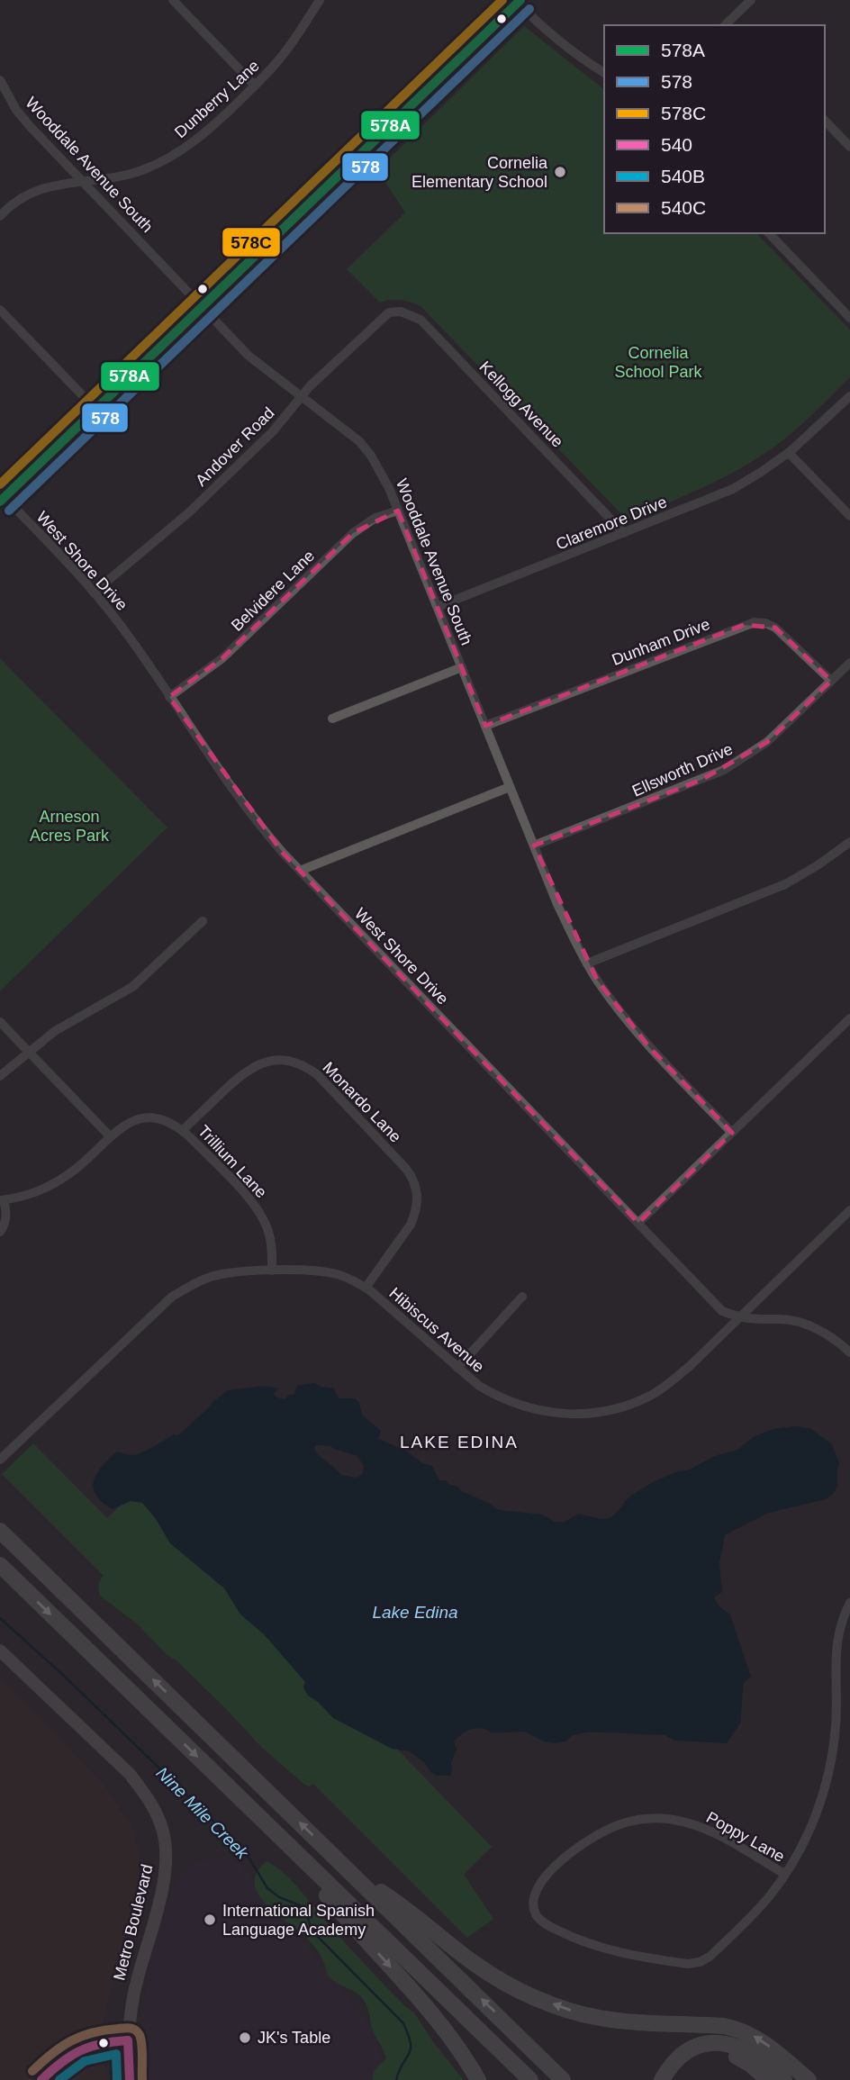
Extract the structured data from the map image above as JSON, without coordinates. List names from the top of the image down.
{
  "streets": {
    "street": [
      "Dunberry Lane",
      "Wooddale Avenue South",
      "Kellogg Avenue",
      "Andover Road",
      "Claremore Drive",
      "West Shore Drive",
      "Belvidere Lane",
      "Dunham Drive",
      "Ellsworth Drive",
      "Monardo Lane",
      "Trillium Lane",
      "Hibiscus Avenue",
      "Poppy Lane",
      "Metro Boulevard"
    ]
  },
  "crossings": [
    ["Dunberry Lane", "Wooddale Avenue South"],
    ["Wooddale Avenue South", "Andover Road"],
    ["Wooddale Avenue South", "Claremore Drive"],
    ["Wooddale Avenue South", "Belvidere Lane"],
    ["Wooddale Avenue South", "Dunham Drive"],
    ["Wooddale Avenue South", "Ellsworth Drive"],
    ["Kellogg Avenue", "Andover Road"],
    ["Kellogg Avenue", "Claremore Drive"],
    ["Andover Road", "West Shore Drive"],
    ["West Shore Drive", "Belvidere Lane"],
    ["West Shore Drive", "Hibiscus Avenue"],
    ["Dunham Drive", "Ellsworth Drive"],
    ["Monardo Lane", "Trillium Lane"],
    ["Monardo Lane", "Hibiscus Avenue"],
    ["Trillium Lane", "Hibiscus Avenue"]
  ],
  "districts": ["LAKE EDINA"],
  "water": ["Lake Edina", "Nine Mile Creek"],
  "parks": ["Cornelia School Park", "Arneson Acres Park"],
  "places": ["Cornelia Elementary School", "International Spanish Language Academy", "JK's Table"],
  "lines": [
    "transit line 578A",
    "transit line 578C",
    "transit line 578",
    "transit line 540C",
    "transit line 540",
    "transit line 540B"
  ],
  "legend": [
    "578A",
    "578",
    "578C",
    "540",
    "540B",
    "540C"
  ]
}
